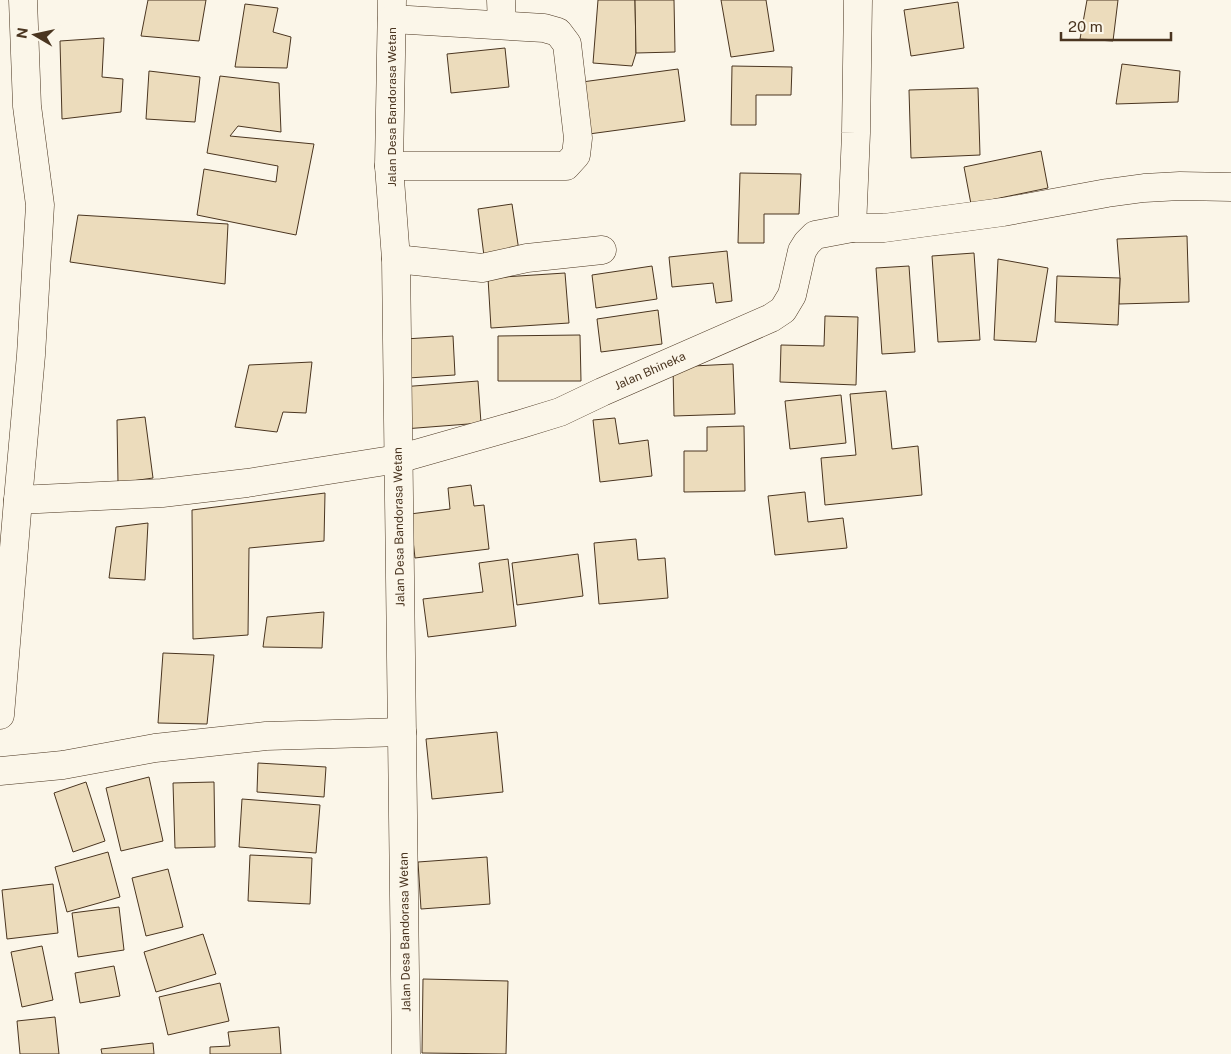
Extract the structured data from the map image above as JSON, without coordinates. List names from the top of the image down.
{
  "streets": {
    "street": ["Jalan Desa Bandorasa Wetan", "Jalan Bhineka"]
  },
  "crossings": [
    ["Jalan Desa Bandorasa Wetan", "Jalan Bhineka"]
  ],
  "scale_bar": "20 m",
  "north": "left"
}
